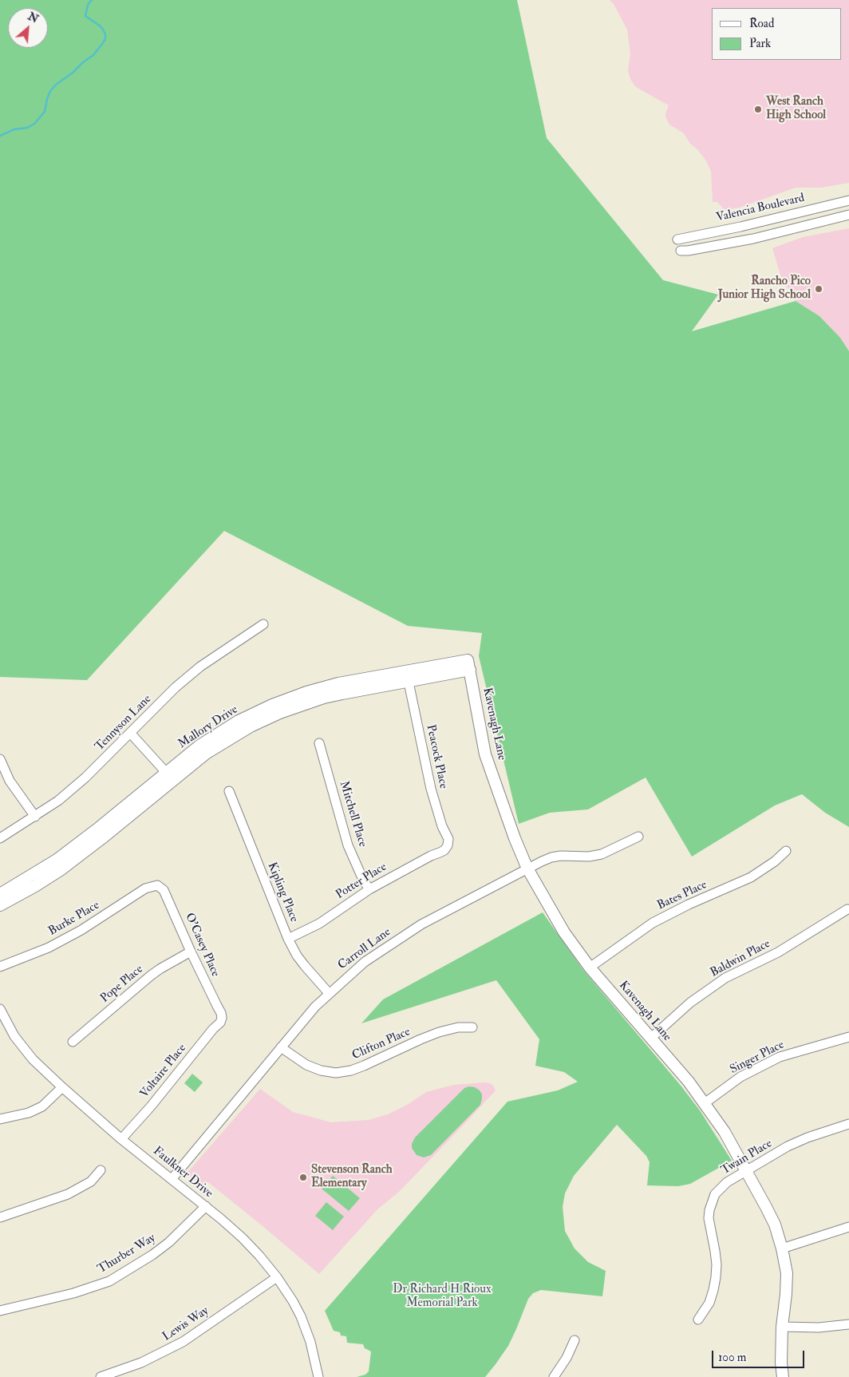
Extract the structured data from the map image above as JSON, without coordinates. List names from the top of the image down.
{
  "streets": {
    "main road": ["Kavenagh Lane", "Mallory Drive"],
    "street": [
      "Valencia Boulevard",
      "Tennyson Lane",
      "Peacock Place",
      "Mitchell Place",
      "Potter Place",
      "Kipling Place",
      "Bates Place",
      "Burke Place",
      "O'Casey Place",
      "Carroll Lane",
      "Baldwin Place",
      "Pope Place",
      "Clifton Place",
      "Singer Place",
      "Voltaire Place",
      "Twain Place",
      "Faulkner Drive",
      "Thurber Way",
      "Lewis Way"
    ]
  },
  "crossings": [
    ["Kavenagh Lane", "Mallory Drive"],
    ["Kavenagh Lane", "Bates Place"],
    ["Kavenagh Lane", "Carroll Lane"],
    ["Kavenagh Lane", "Baldwin Place"],
    ["Kavenagh Lane", "Singer Place"],
    ["Kavenagh Lane", "Twain Place"],
    ["Mallory Drive", "Peacock Place"],
    ["Peacock Place", "Potter Place"],
    ["Mitchell Place", "Potter Place"],
    ["Potter Place", "Kipling Place"],
    ["Kipling Place", "Carroll Lane"],
    ["Burke Place", "O'Casey Place"],
    ["O'Casey Place", "Pope Place"],
    ["O'Casey Place", "Voltaire Place"],
    ["Carroll Lane", "Clifton Place"],
    ["Carroll Lane", "Faulkner Drive"],
    ["Voltaire Place", "Faulkner Drive"],
    ["Faulkner Drive", "Thurber Way"],
    ["Faulkner Drive", "Lewis Way"]
  ],
  "parks": ["Dr Richard H Rioux Memorial Park"],
  "places": ["West Ranch High School", "Rancho Pico Junior High School", "Stevenson Ranch Elementary"],
  "legend": ["Road", "Park"],
  "scale_bar": "100 m",
  "north": "top right"
}
